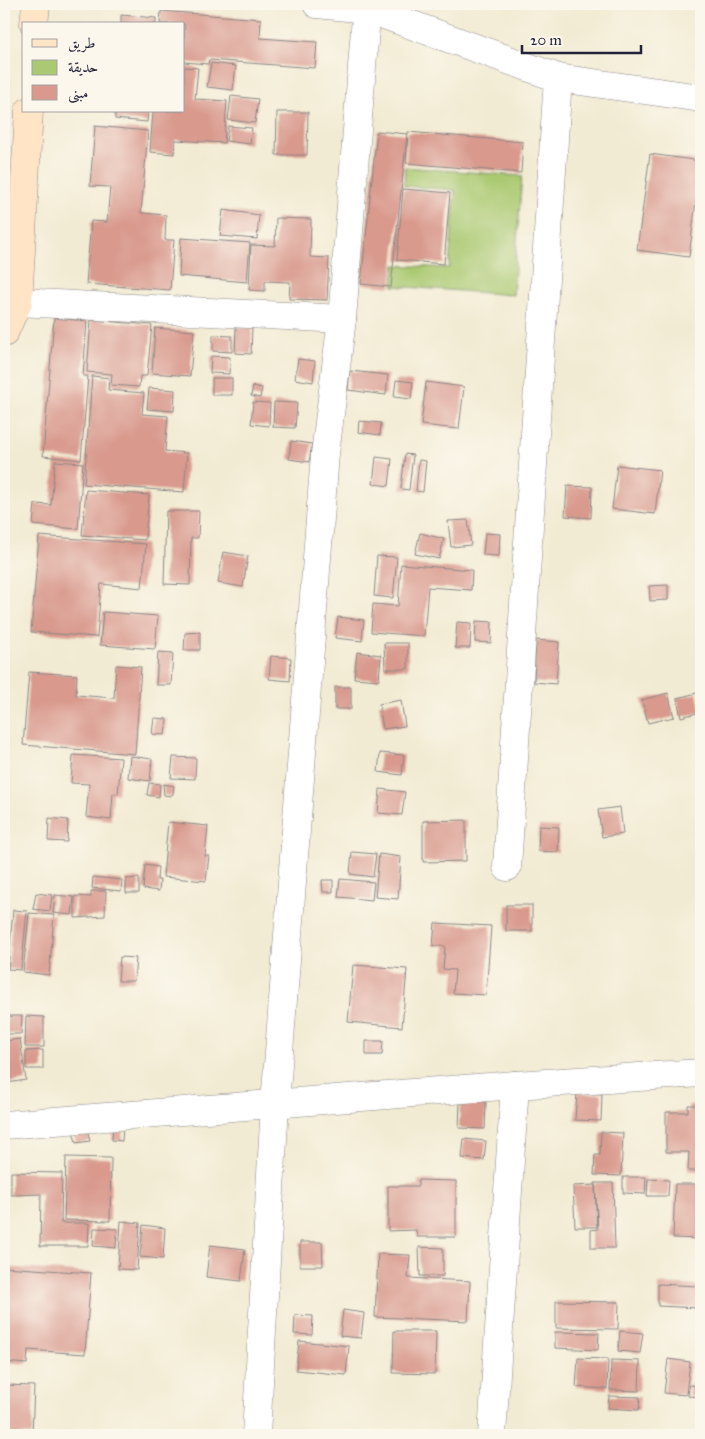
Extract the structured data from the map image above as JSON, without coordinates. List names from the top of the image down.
{
  "legend": ["طريق", "حديقة", "مبنى"],
  "scale_bar": "20 m"
}
